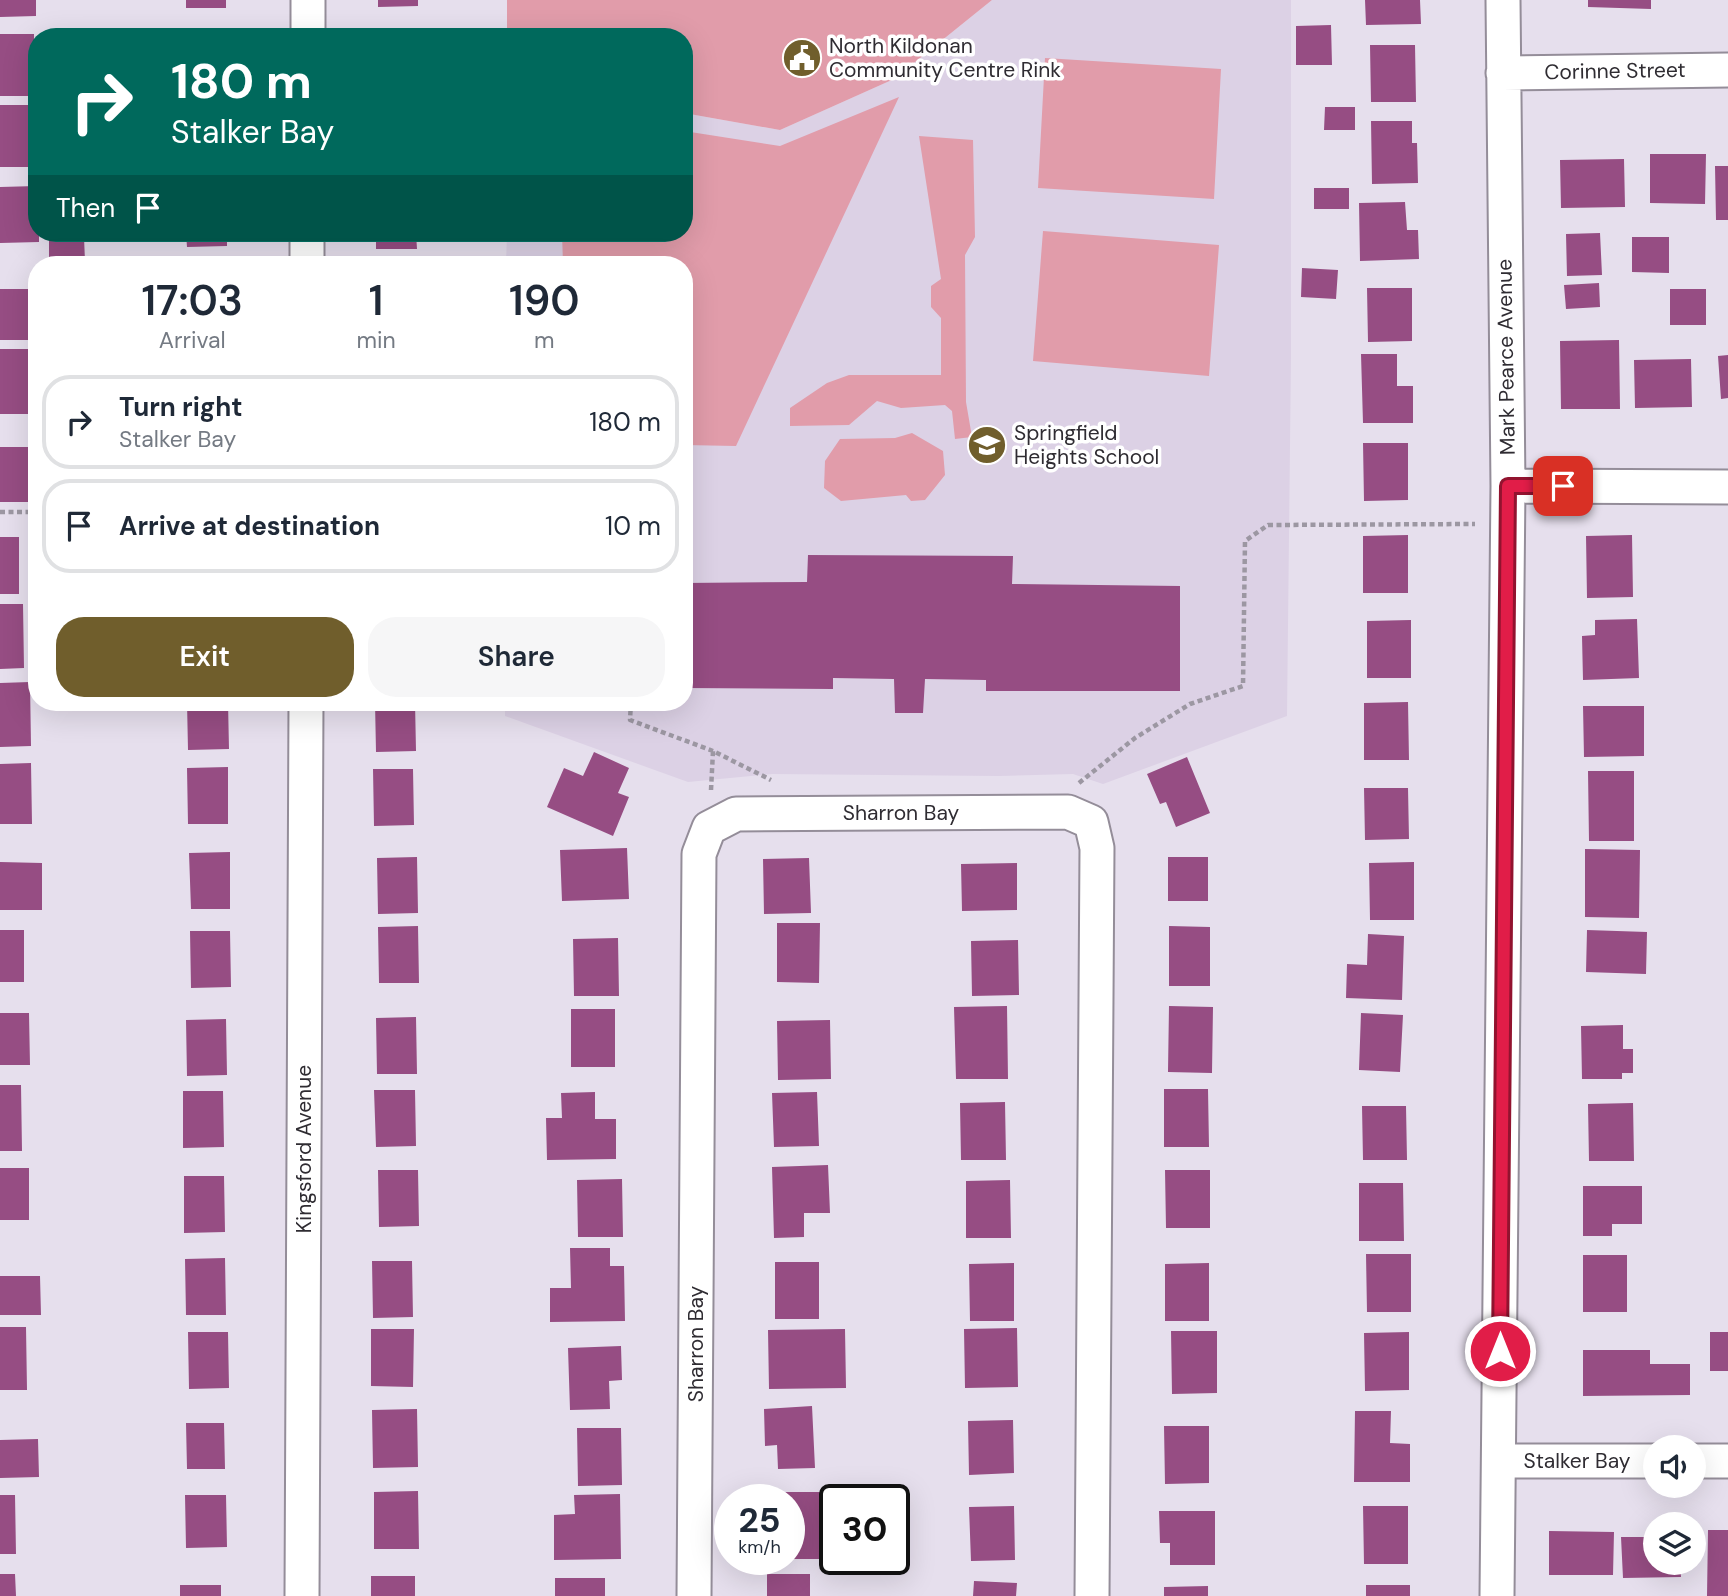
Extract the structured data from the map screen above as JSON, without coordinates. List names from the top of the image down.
{
  "streets": {
    "street": [
      "Corinne Street",
      "Mark Pearce Avenue",
      "Sharron Bay",
      "Kingsford Avenue",
      "Stalker Bay"
    ]
  },
  "crossings": [
    ["Corinne Street", "Mark Pearce Avenue"],
    ["Mark Pearce Avenue", "Stalker Bay"]
  ],
  "places": {
    "public building": ["North Kildonan Community Centre Rink"],
    "school or university": ["Springfield Heights School"]
  },
  "page": {
    "turn": ["180 m", "Stalker Bay"],
    "then": "Then",
    "eta": [
      "17:03",
      "Arrival",
      "1",
      "min",
      "190",
      "m"
    ],
    "list": [
      {
        "name": "Turn right",
        "note": "Stalker Bay",
        "value": "180 m"
      },
      {
        "name": "Arrive at destination",
        "value": "10 m"
      }
    ],
    "buttons": ["Exit", "Share"],
    "speed": "25 km/h",
    "limit": "30"
  }
}
